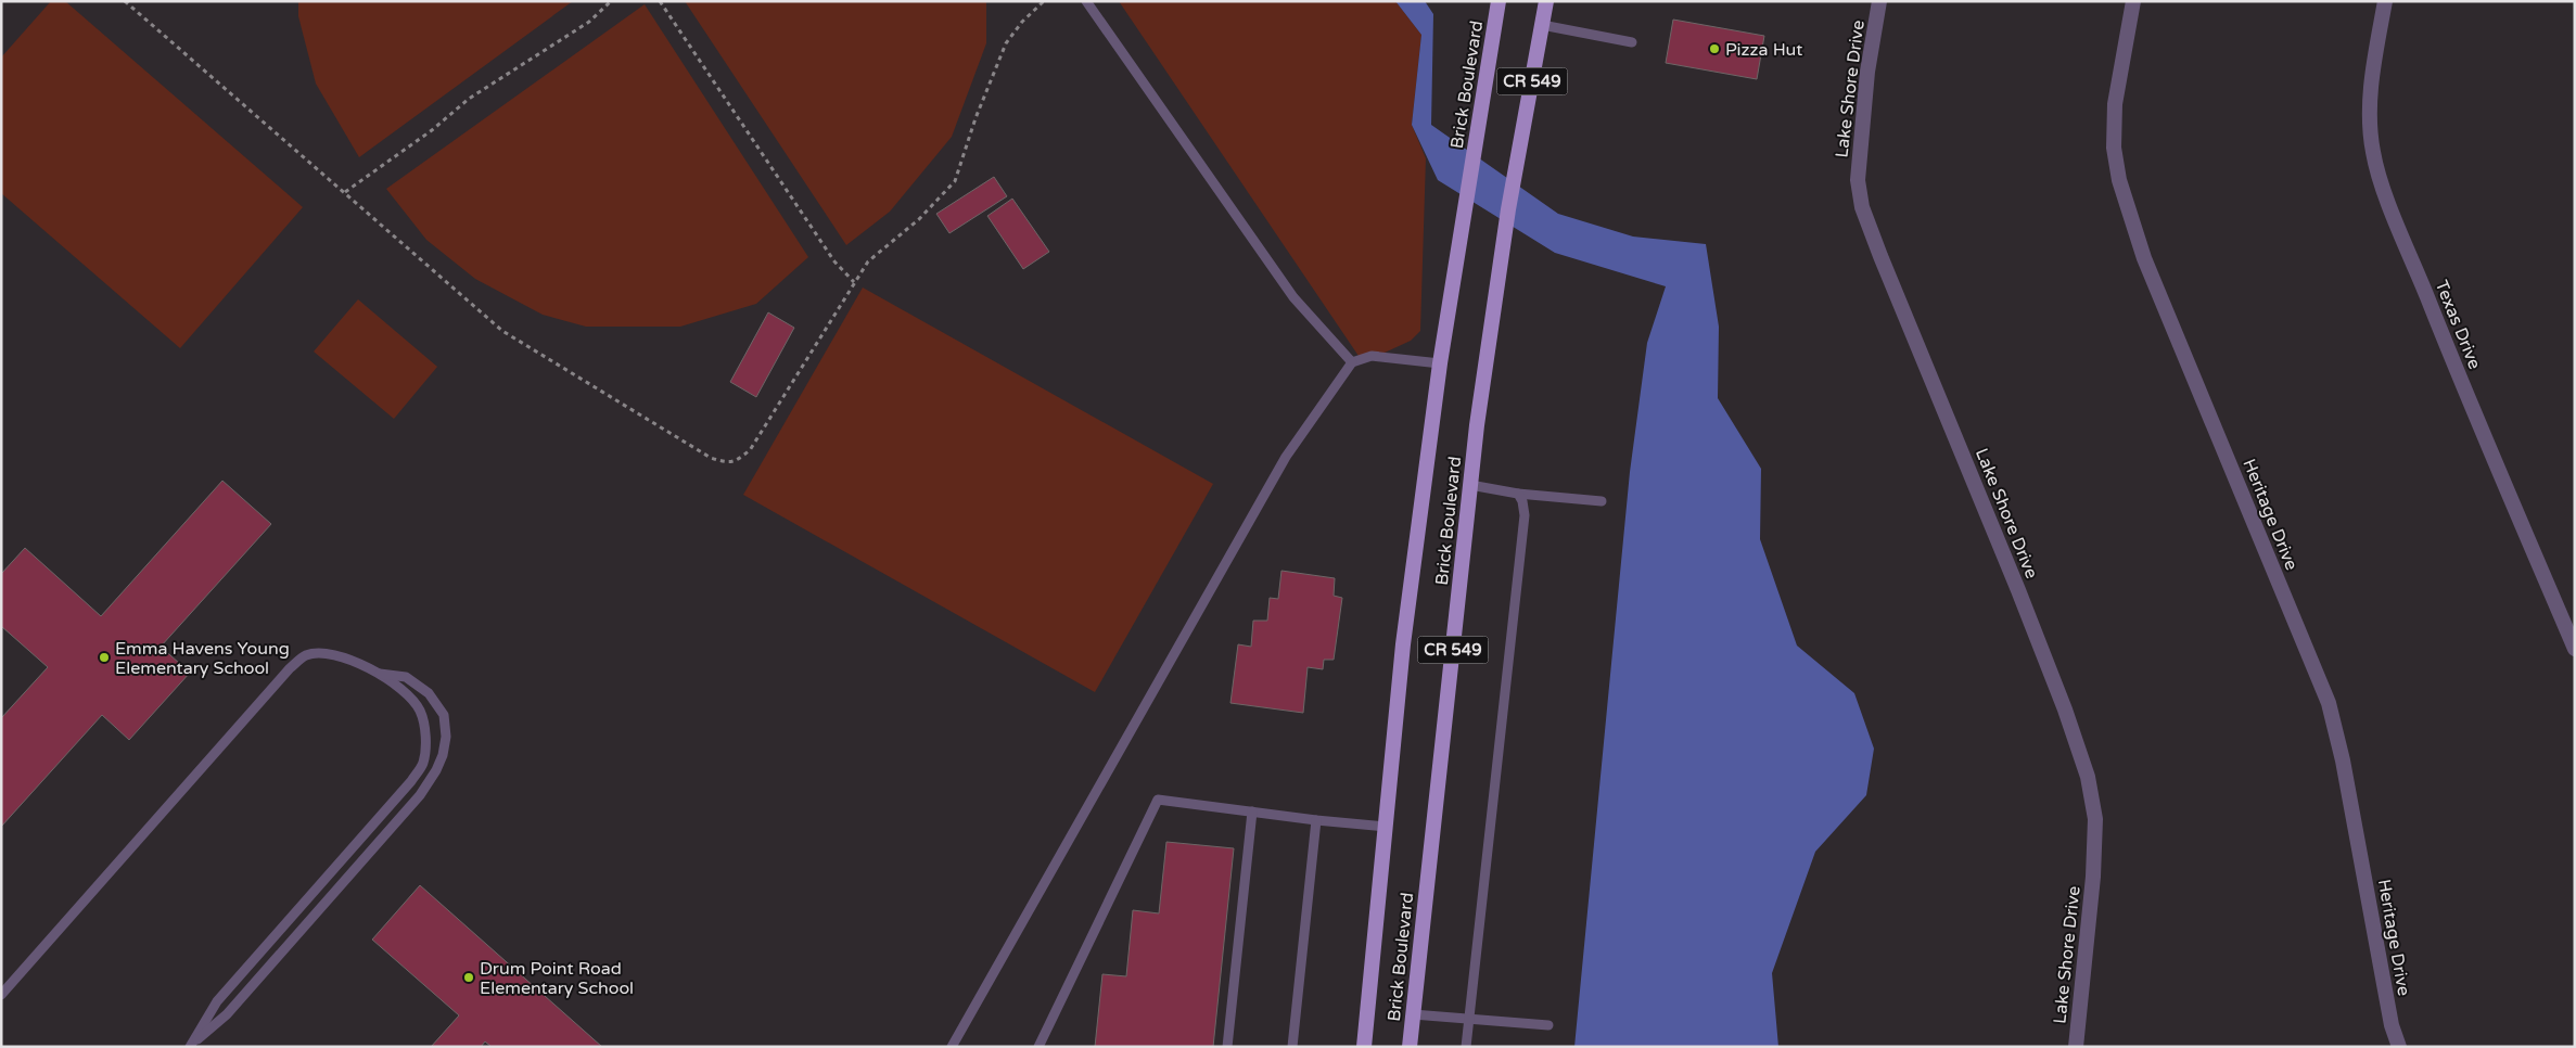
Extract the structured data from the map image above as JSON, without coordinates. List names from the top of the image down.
{
  "streets": {
    "main road": ["CR 549", "Brick Boulevard"],
    "street": ["Lake Shore Drive", "Texas Drive", "Heritage Drive"]
  },
  "places": ["Pizza Hut", "Emma Havens Young Elementary School", "Drum Point Road Elementary School"]
}
